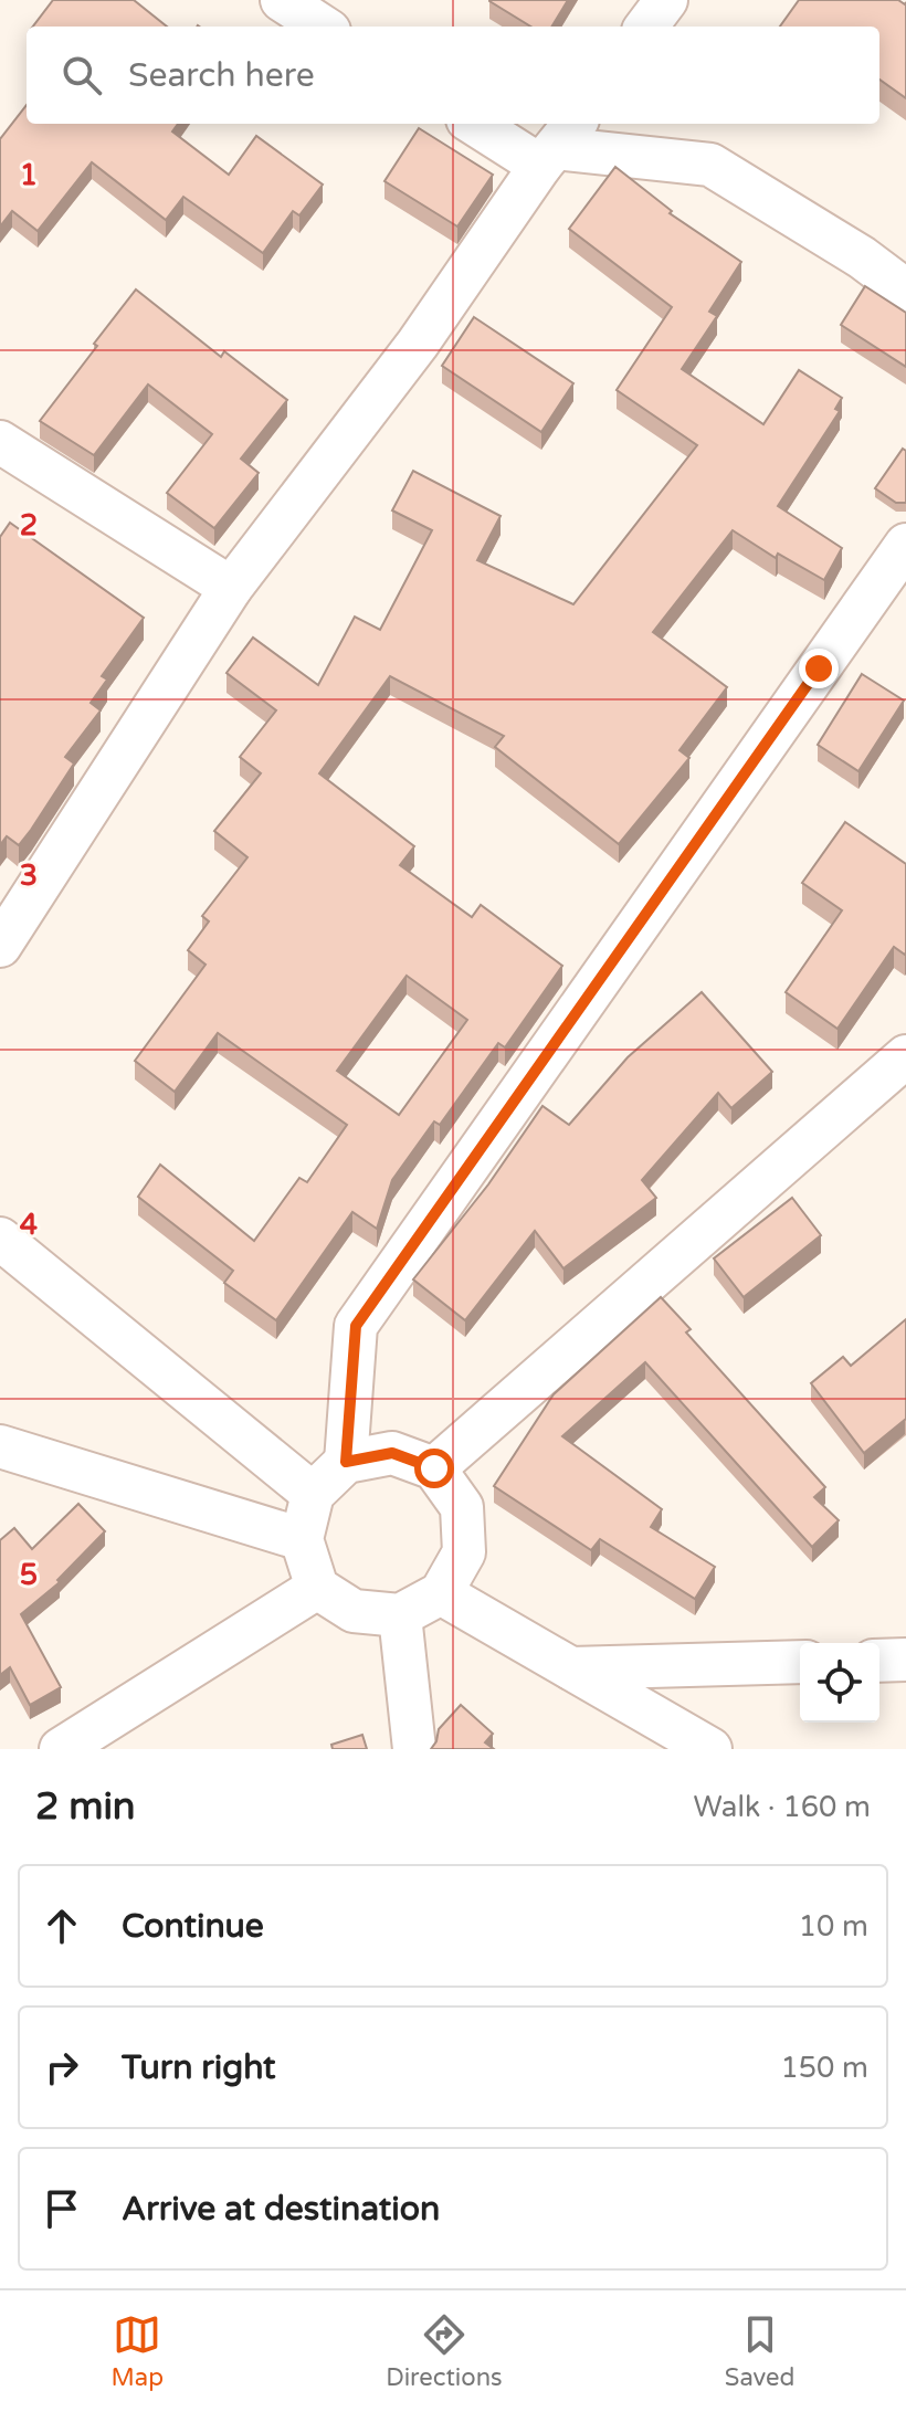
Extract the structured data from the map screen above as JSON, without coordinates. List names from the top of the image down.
{
  "page": {
    "search": "Search here",
    "heading": ["2 min", "Walk · 160 m"],
    "list": [
      ["Continue", "10 m"],
      ["Turn right", "150 m"],
      "Arrive at destination"
    ],
    "nav": ["Map", "Directions", "Saved"]
  },
  "grid": {
    "rows": [
      "1",
      "2",
      "3",
      "4",
      "5"
    ]
  }
}
